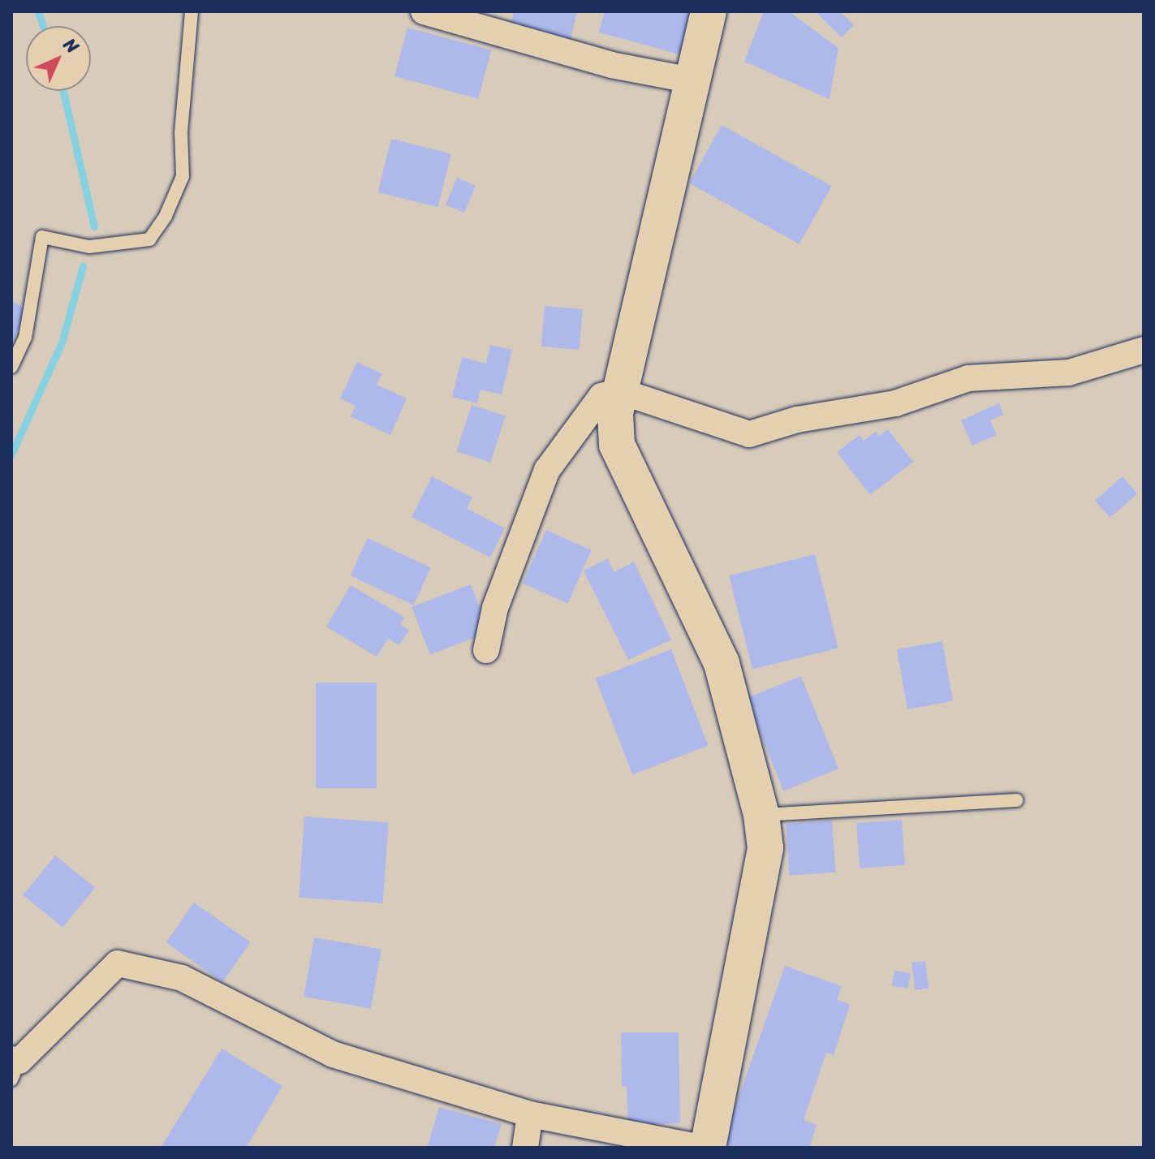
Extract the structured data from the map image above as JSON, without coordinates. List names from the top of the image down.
{
  "north": "top right"
}
